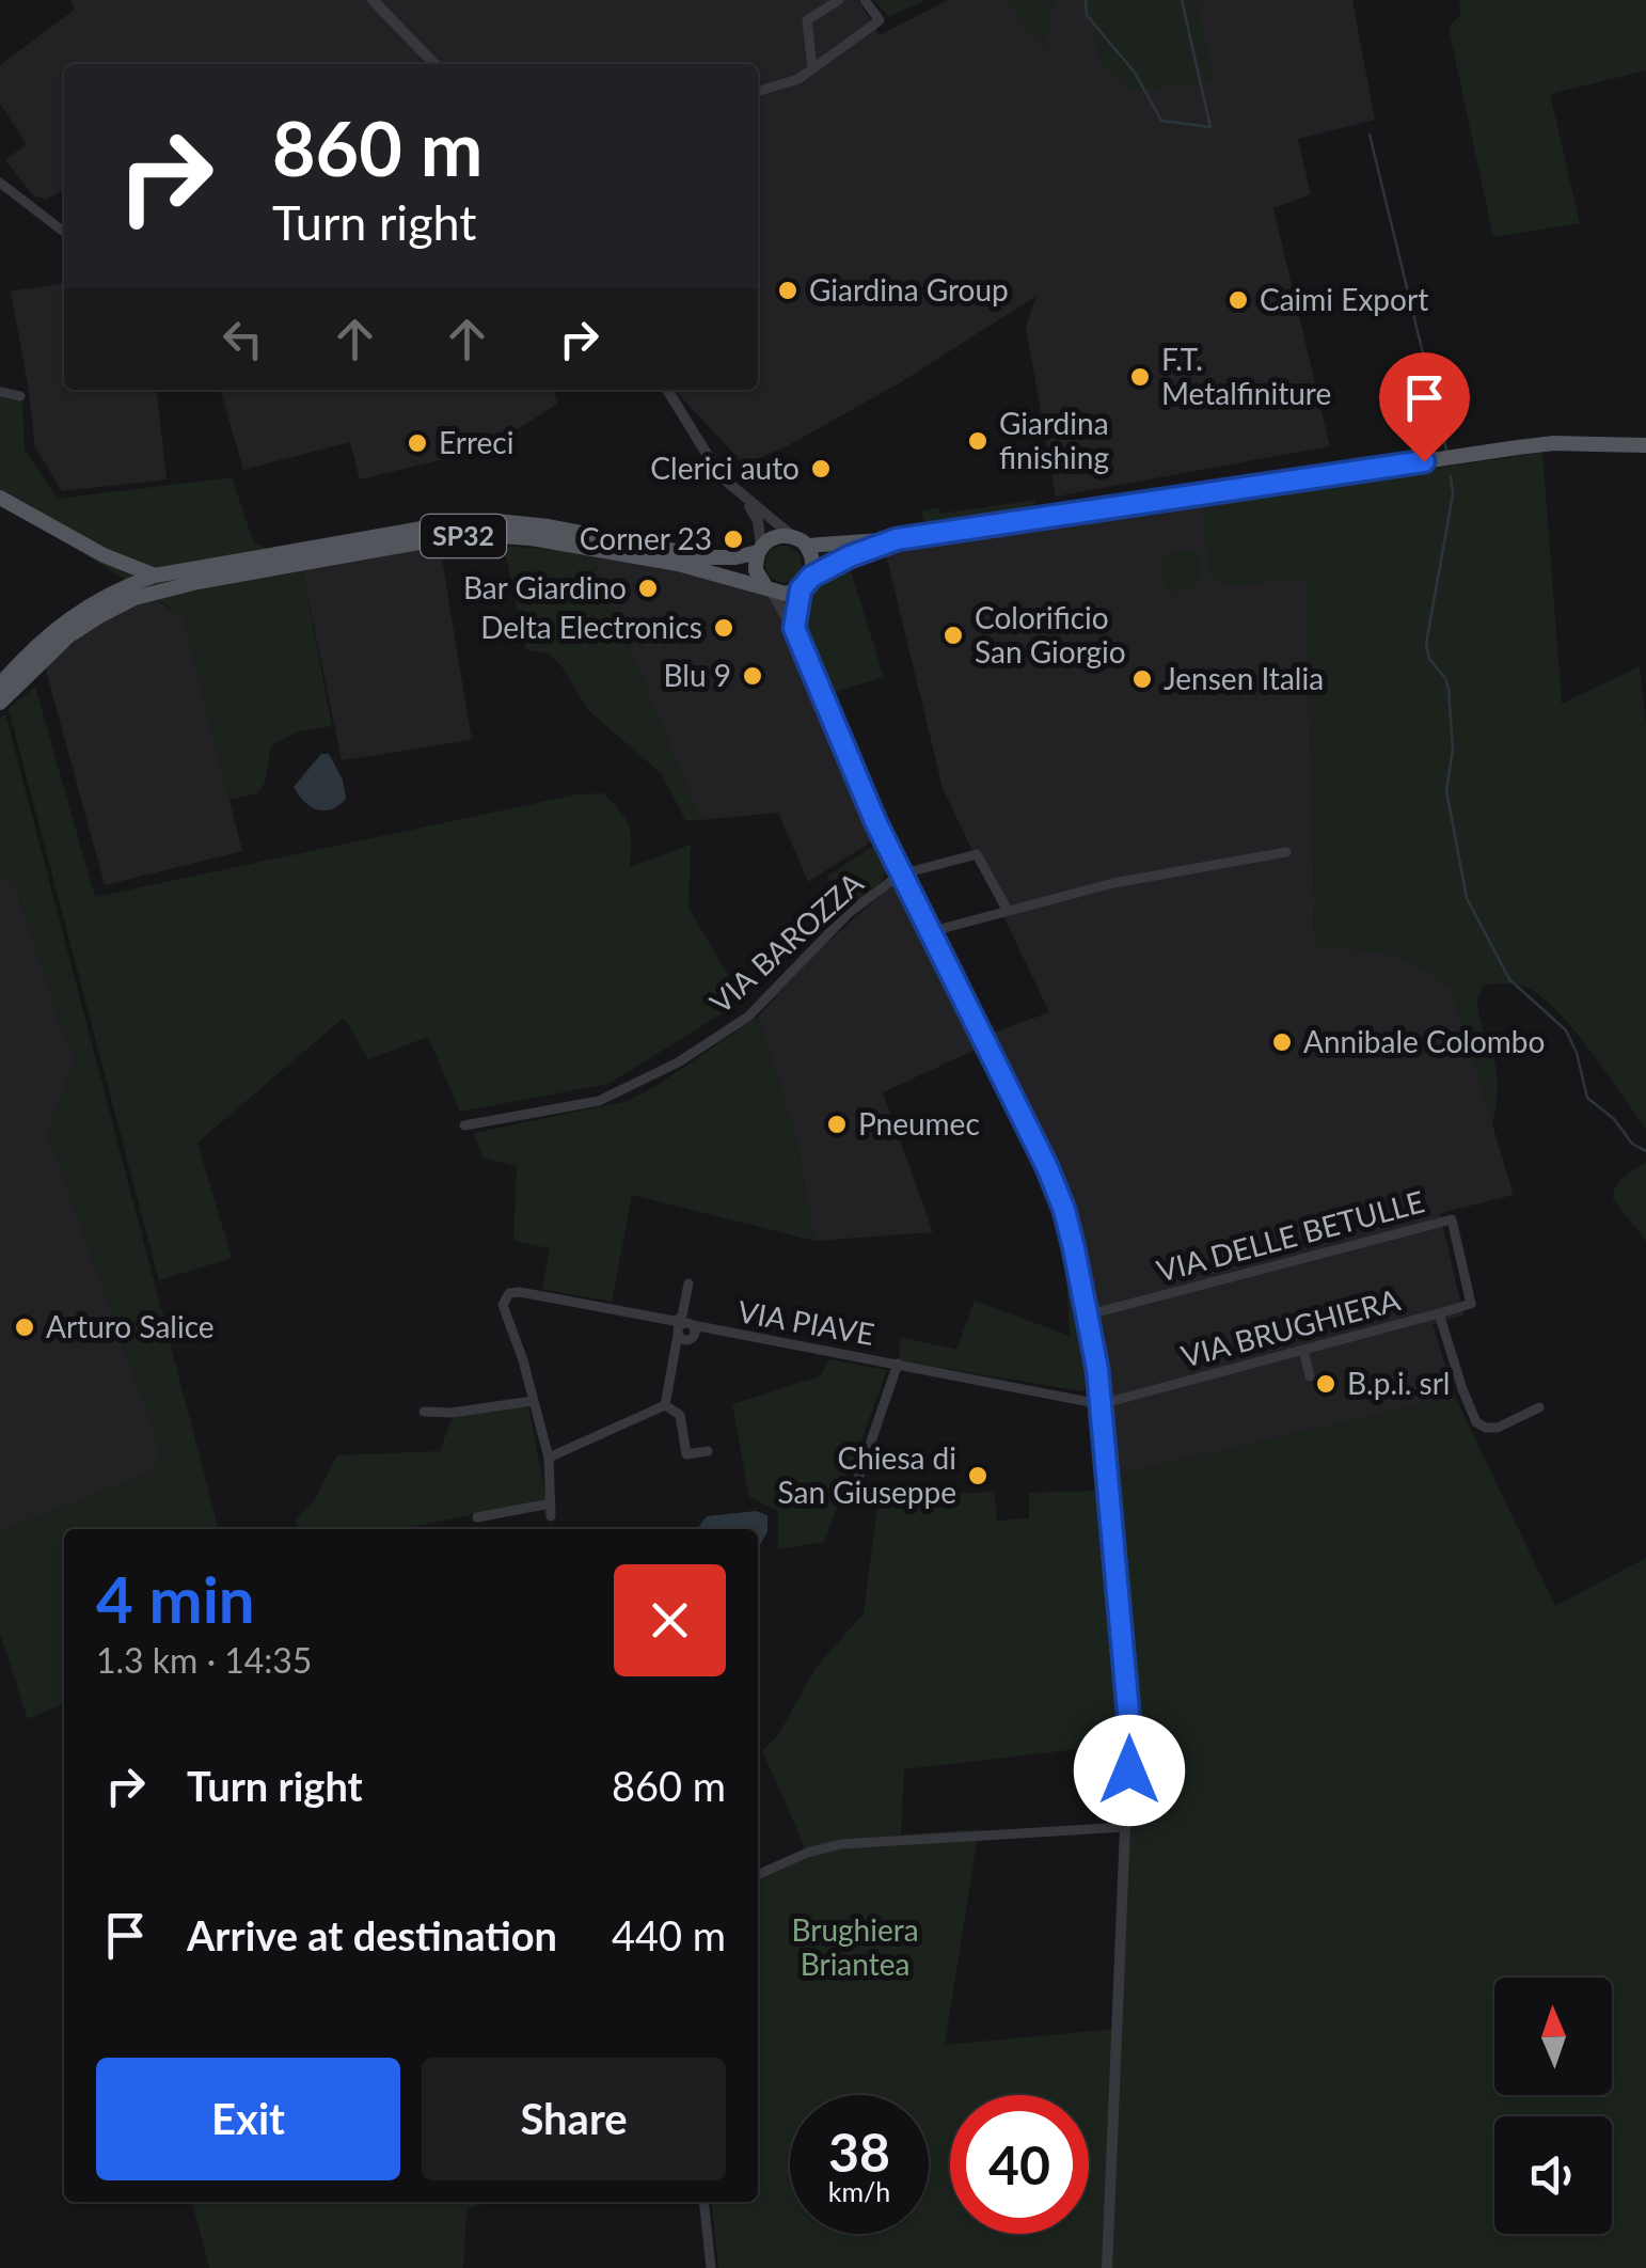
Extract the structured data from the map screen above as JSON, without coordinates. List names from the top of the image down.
{
  "streets": {
    "main road": ["SP32"],
    "street": [
      "VIA BAROZZA",
      "VIA DELLE BETULLE",
      "VIA PIAVE",
      "VIA BRUGHIERA"
    ]
  },
  "crossings": [
    ["VIA DELLE BETULLE", "VIA BRUGHIERA"],
    ["VIA PIAVE", "VIA BRUGHIERA"]
  ],
  "parks": ["Brughiera Briantea"],
  "places": [
    "Giardina Group",
    "Caimi Export",
    "F.T. Metalfiniture",
    "Giardina finishing",
    "Erreci",
    "Clerici auto",
    "Corner 23",
    "Bar Giardino",
    "Delta Electronics",
    "Colorificio San Giorgio",
    "Blu 9",
    "Jensen Italia",
    "Annibale Colombo",
    "Pneumec",
    "Arturo Salice",
    "B.p.i. srl",
    "Chiesa di San Giuseppe"
  ],
  "north": "top",
  "page": {
    "turn": ["860 m", "Turn right"],
    "heading": ["4 min", "1.3 km · 14:35"],
    "list": [
      {
        "name": "Turn right",
        "value": "860 m"
      },
      {
        "name": "Arrive at destination",
        "value": "440 m"
      }
    ],
    "buttons": ["Exit", "Share"],
    "speed": "38 km/h",
    "limit": "40"
  }
}
